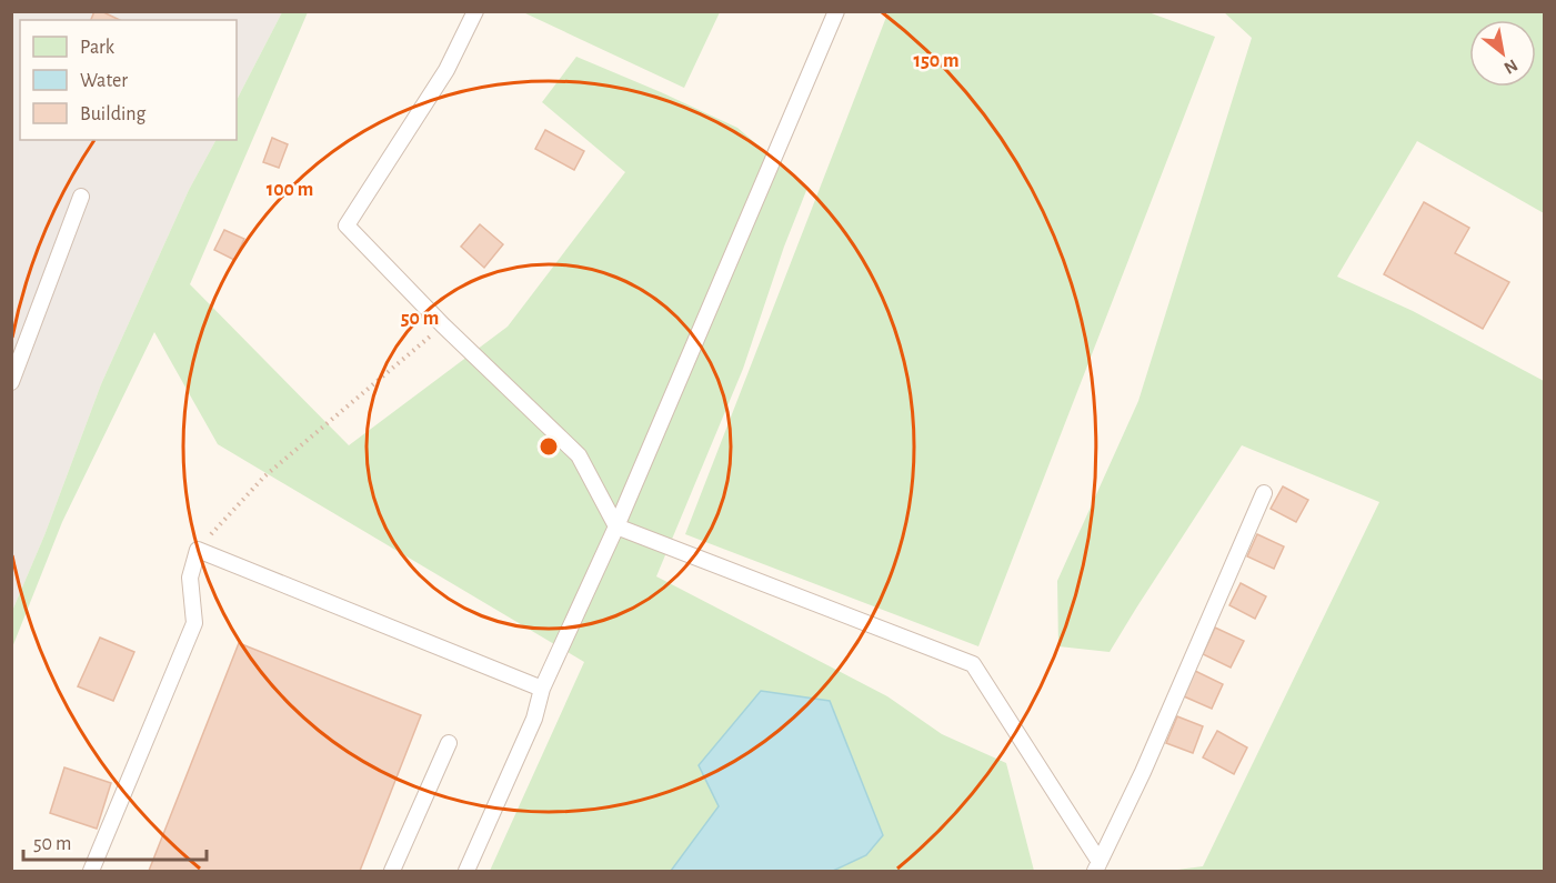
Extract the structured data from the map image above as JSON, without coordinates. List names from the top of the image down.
{
  "legend": ["Park", "Water", "Building"],
  "scale_bar": "50 m",
  "north": "bottom right",
  "rings": ["150 m", "100 m", "50 m"]
}
